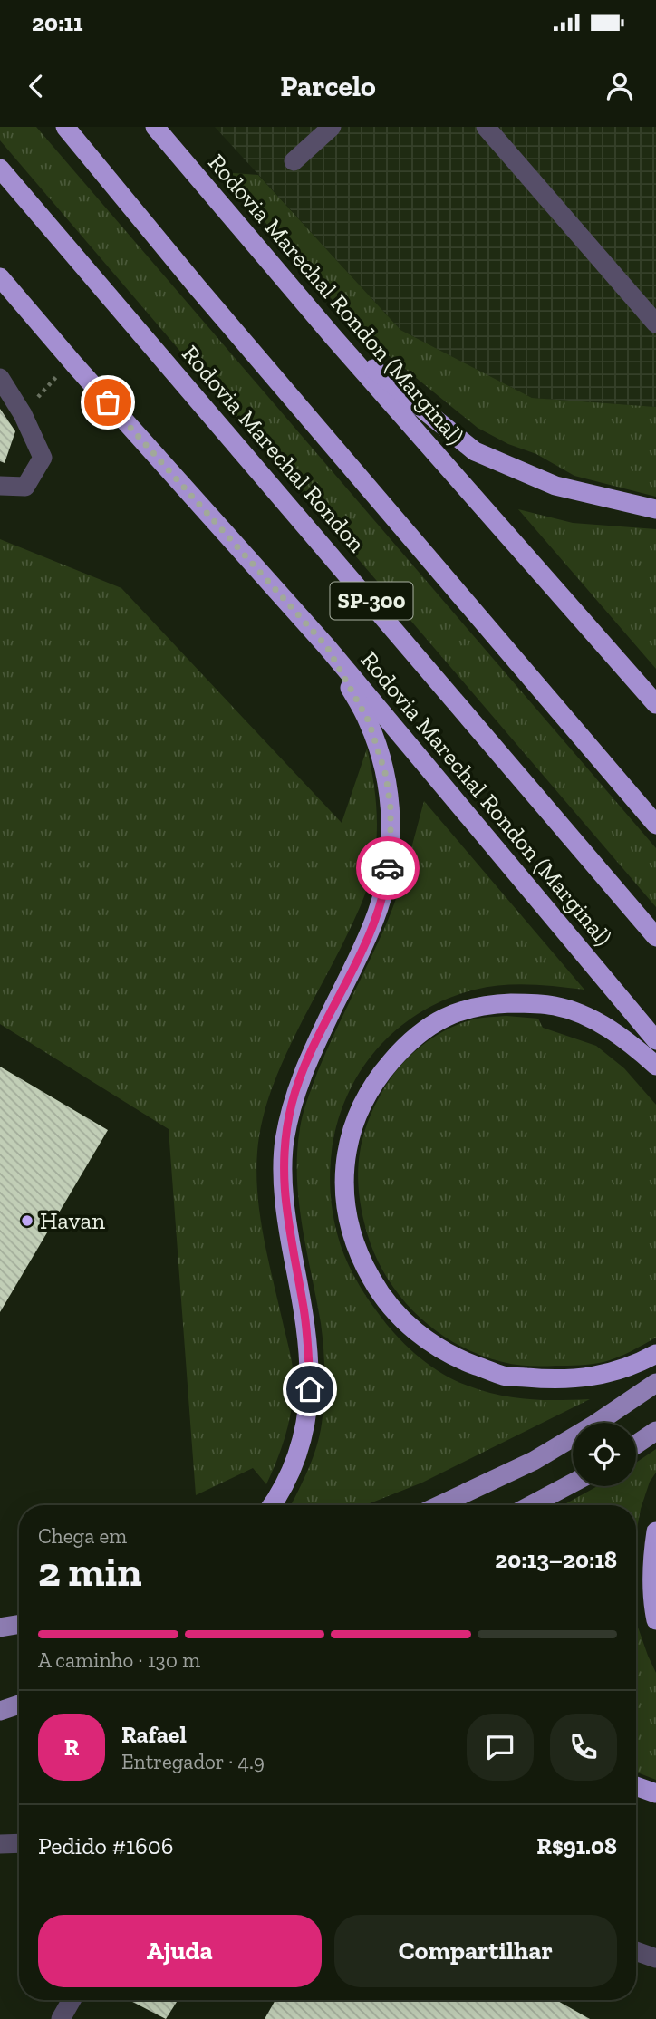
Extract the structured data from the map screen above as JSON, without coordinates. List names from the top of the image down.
{
  "streets": {
    "highway": ["Rodovia Marechal Rondon (Marginal)", "Rodovia Marechal Rondon", "SP-300"]
  },
  "places": ["Havan"],
  "page": {
    "status": "20:11",
    "header": "Parcelo",
    "heading": ["2 min", "Chega em", "20:13–20:18"],
    "panel": [
      "Rafael",
      "Entregador · 4.9",
      "Pedido #1606",
      "R$91.08"
    ],
    "bar": "A caminho · 130 m",
    "round": "R",
    "buttons": ["Ajuda", "Compartilhar"]
  }
}
